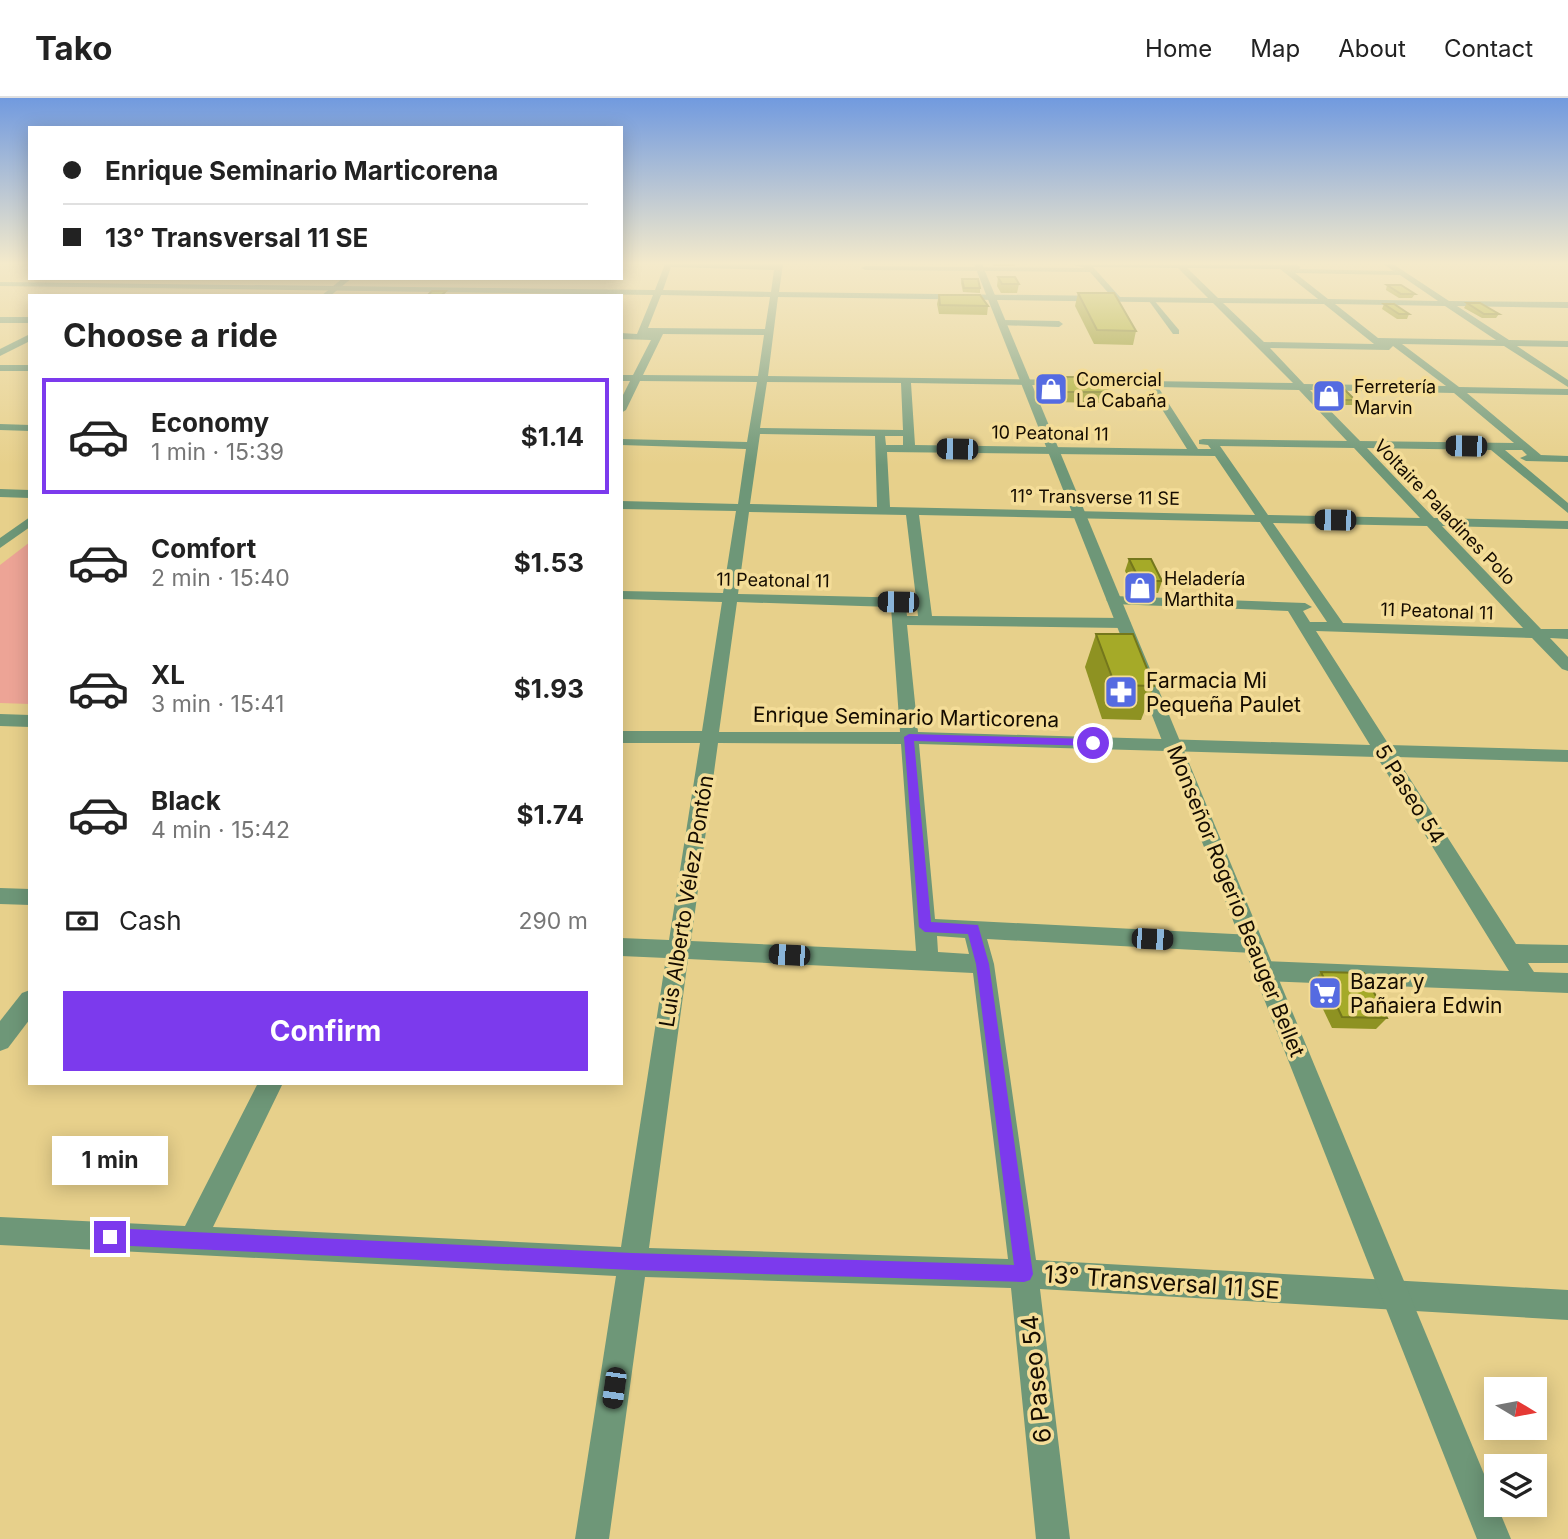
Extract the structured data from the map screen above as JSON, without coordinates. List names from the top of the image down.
{
  "streets": {
    "street": [
      "10 Peatonal 11",
      "11° Transverse 11 SE",
      "Voltaire Paladines Polo",
      "11 Peatonal 11",
      "Enrique Seminario Marticorena",
      "5 Paseo 54",
      "Luis Alberto Vélez Pontón",
      "Monseñor Rogerio Beauger Bellet",
      "13° Transversal 11 SE",
      "6 Paseo 54"
    ]
  },
  "crossings": [
    ["10 Peatonal 11", "Voltaire Paladines Polo"],
    ["10 Peatonal 11", "Monseñor Rogerio Beauger Bellet"],
    ["11° Transverse 11 SE", "Voltaire Paladines Polo"],
    ["11° Transverse 11 SE", "Luis Alberto Vélez Pontón"],
    ["11° Transverse 11 SE", "Monseñor Rogerio Beauger Bellet"],
    ["Voltaire Paladines Polo", "11 Peatonal 11"],
    ["11 Peatonal 11", "5 Paseo 54"],
    ["11 Peatonal 11", "Luis Alberto Vélez Pontón"],
    ["Enrique Seminario Marticorena", "5 Paseo 54"],
    ["Enrique Seminario Marticorena", "Luis Alberto Vélez Pontón"],
    ["Enrique Seminario Marticorena", "Monseñor Rogerio Beauger Bellet"],
    ["Luis Alberto Vélez Pontón", "13° Transversal 11 SE"],
    ["Monseñor Rogerio Beauger Bellet", "13° Transversal 11 SE"],
    ["13° Transversal 11 SE", "6 Paseo 54"]
  ],
  "places": {
    "shop": ["Comercial La Cabaña", "Ferretería Marvin", "Heladería Marthita"],
    "pharmacy": ["Farmacia Mi Pequeña Paulet"],
    "supermarket": ["Bazar y Pañaiera Edwin"]
  },
  "north": "right",
  "page": {
    "header": "Tako",
    "nav": [
      "Home",
      "Map",
      "About",
      "Contact"
    ],
    "banner": ["Enrique Seminario Marticorena", "13° Transversal 11 SE"],
    "heading": "Choose a ride",
    "list": [
      {
        "name": "Economy",
        "note": "1 min · 15:39",
        "value": "$1.14"
      },
      {
        "name": "Comfort",
        "note": "2 min · 15:40",
        "value": "$1.53"
      },
      {
        "name": "XL",
        "note": "3 min · 15:41",
        "value": "$1.93"
      },
      {
        "name": "Black",
        "note": "4 min · 15:42",
        "value": "$1.74"
      }
    ],
    "pay": ["Cash", "290 m"],
    "buttons": "Confirm",
    "bubble": "1 min"
  }
}
